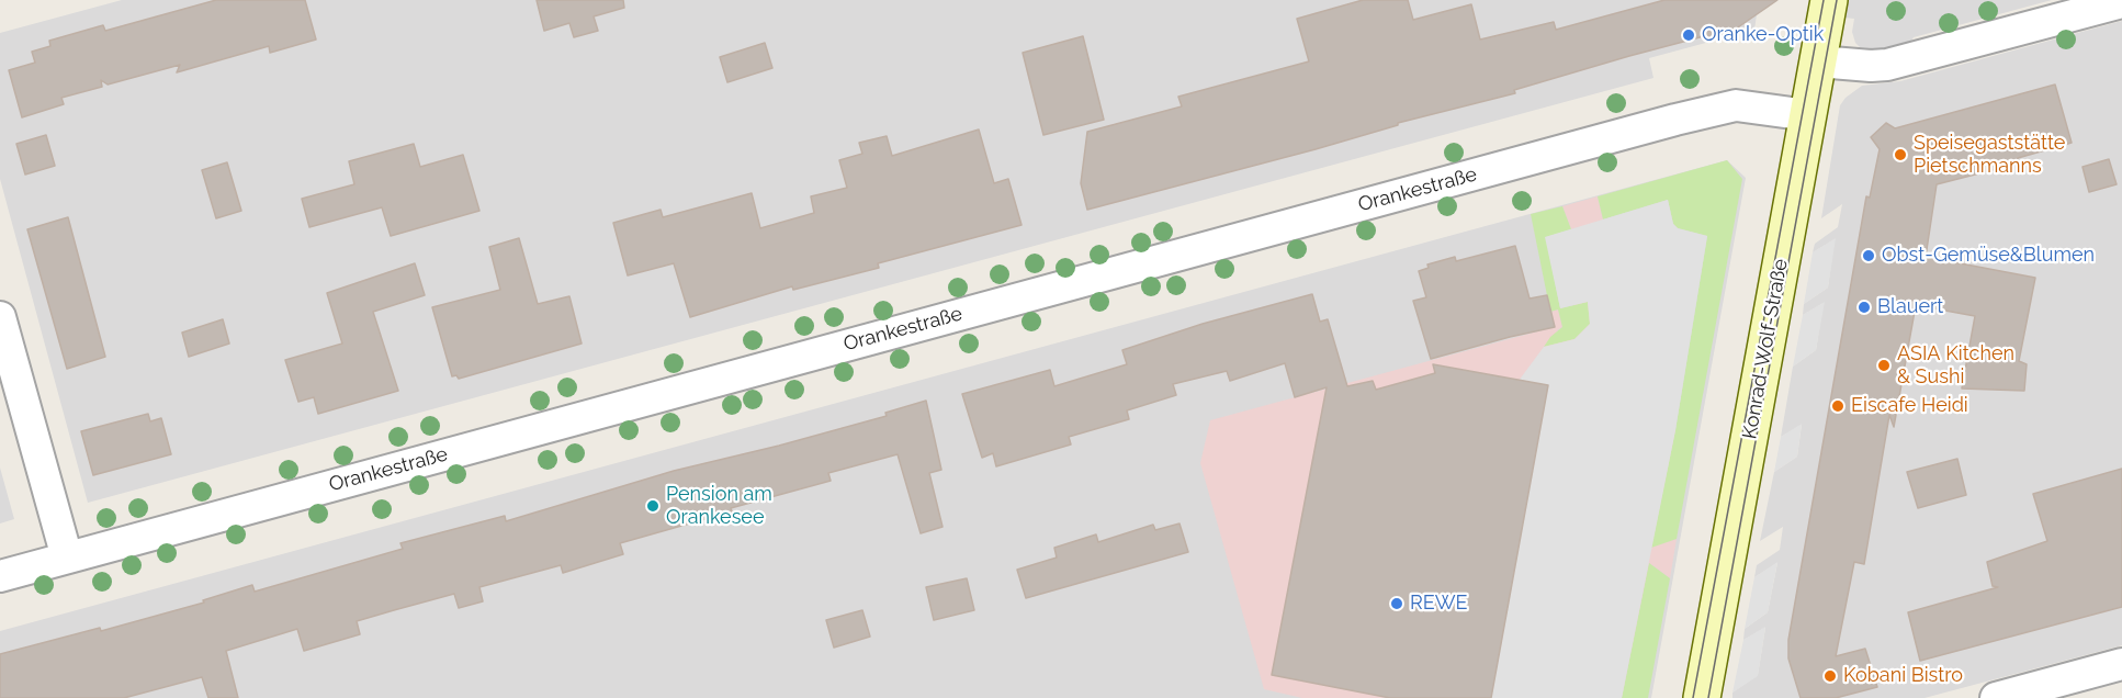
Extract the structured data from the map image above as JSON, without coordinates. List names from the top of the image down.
{
  "streets": {
    "main road": ["Konrad-Wolf-Straße"],
    "street": ["Orankestraße"]
  },
  "crossings": [
    ["Orankestraße", "Konrad-Wolf-Straße"]
  ],
  "places": [
    "Oranke-Optik",
    "Speisegaststätte Pietschmanns",
    "Obst-Gemüse&Blumen",
    "Blauert",
    "ASIA Kitchen & Sushi",
    "Eiscafe Heidi",
    "Pension am Orankesee",
    "REWE",
    "Kobani Bistro"
  ]
}
